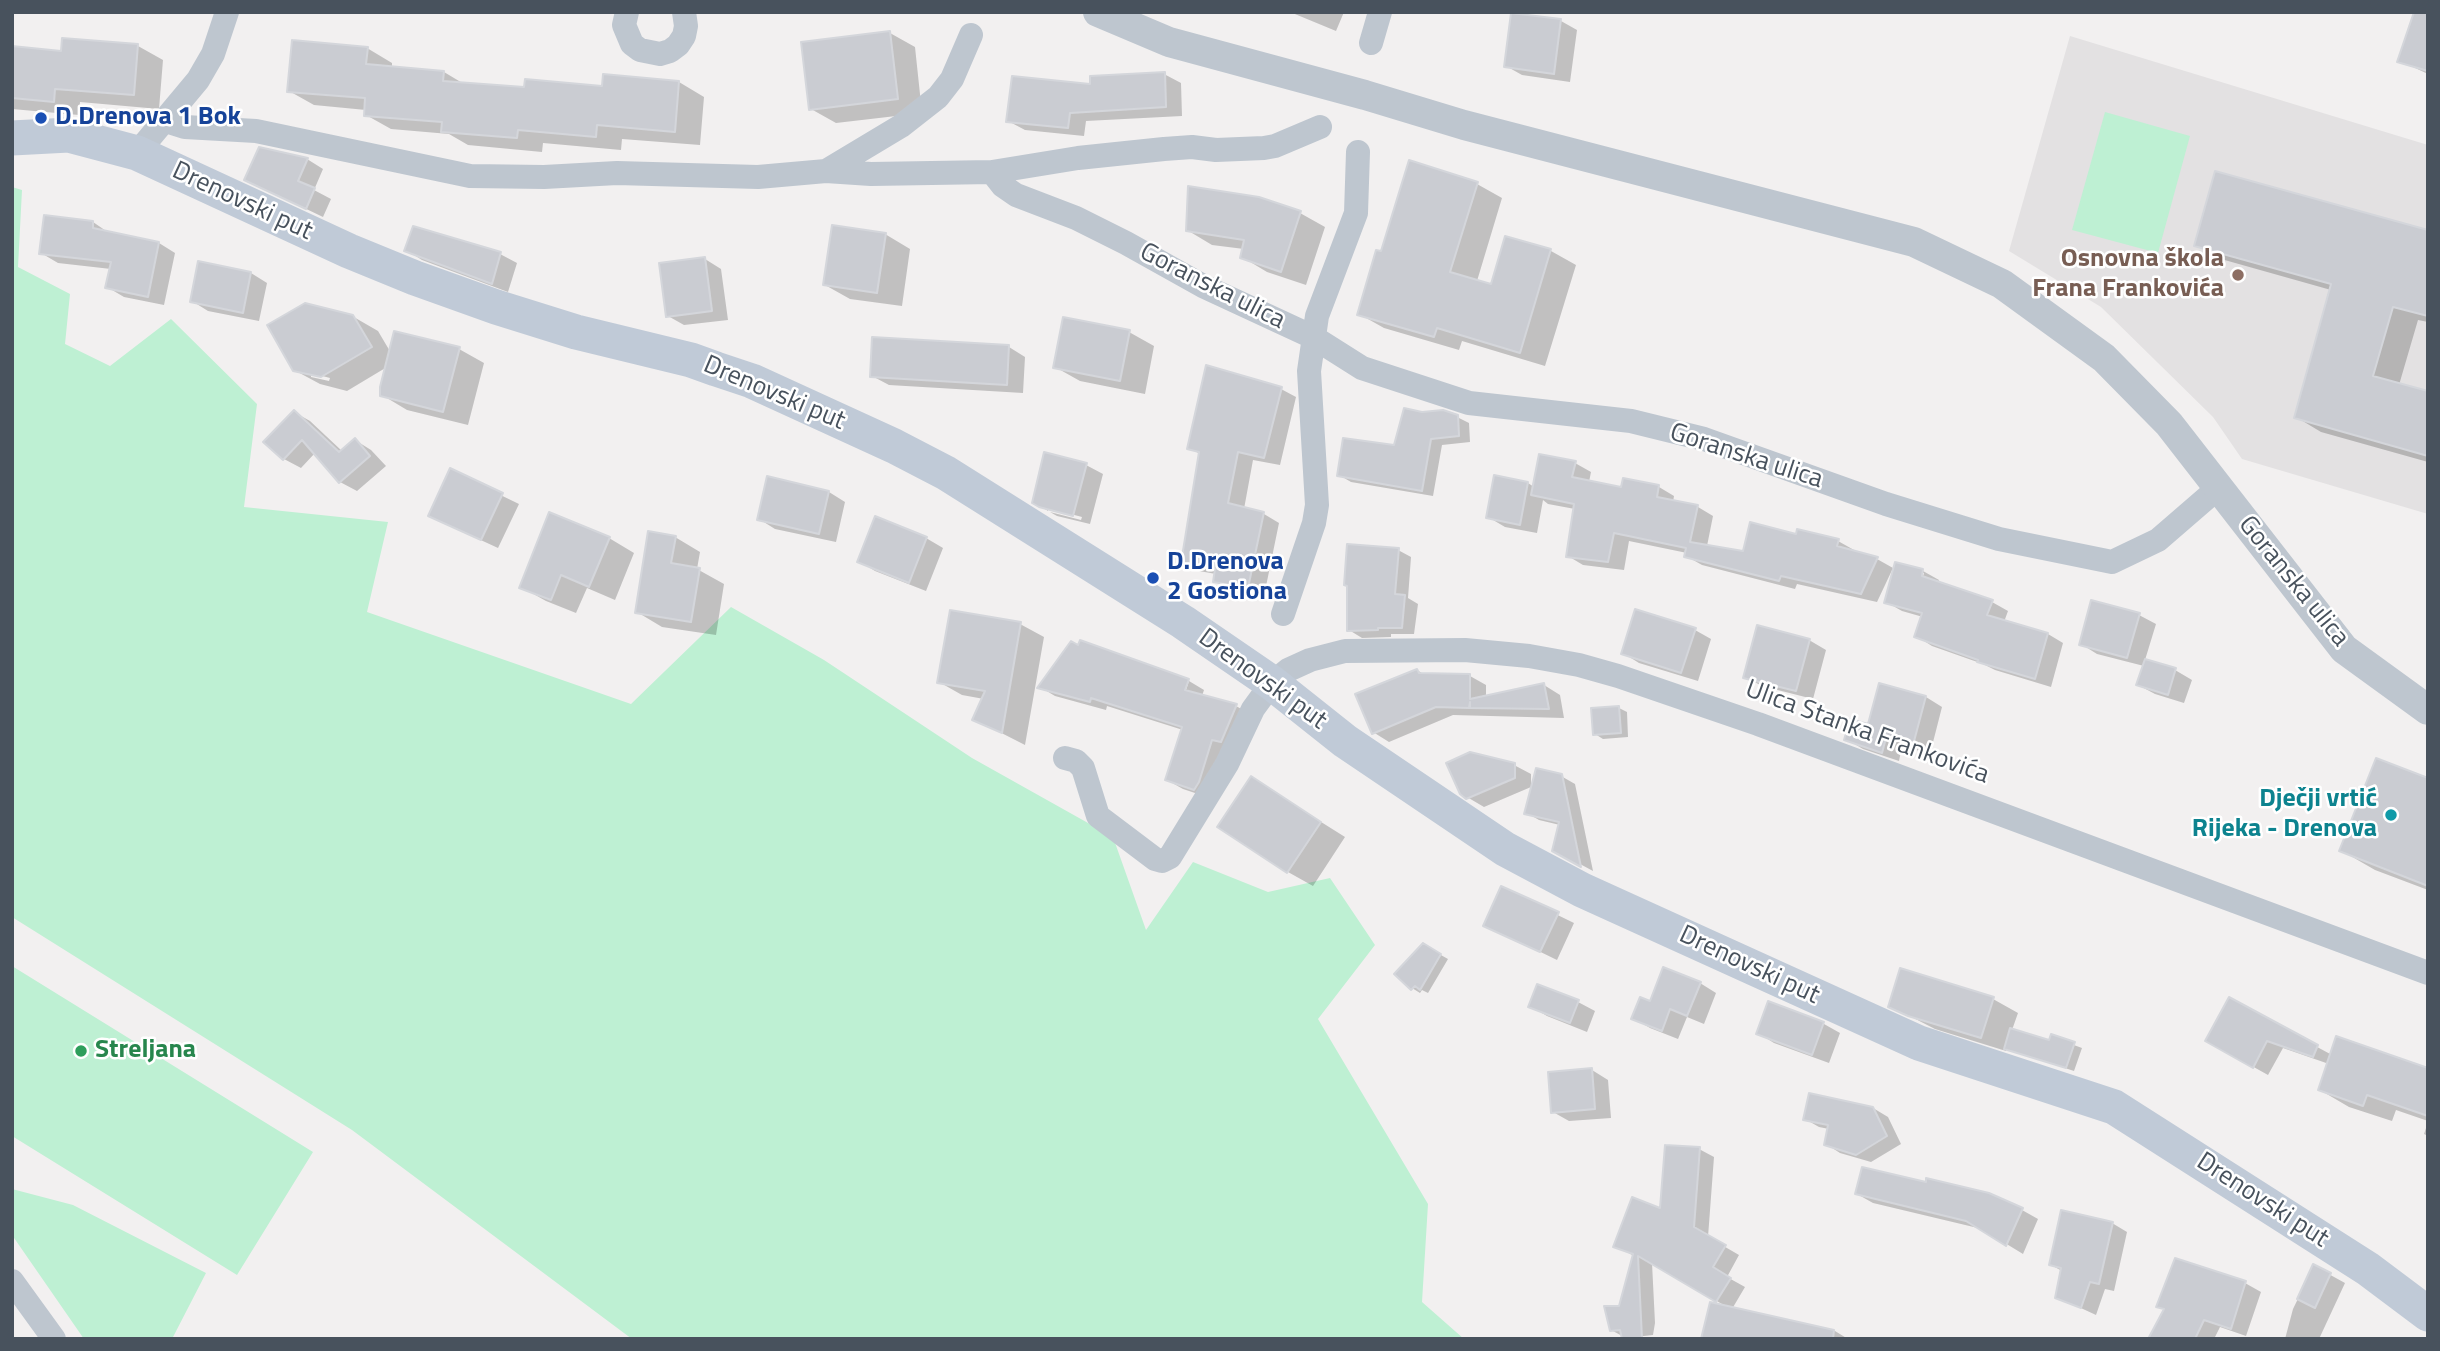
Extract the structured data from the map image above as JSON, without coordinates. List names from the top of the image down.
{
  "streets": {
    "main road": ["Drenovski put"],
    "street": ["Goranska ulica", "Ulica Stanka Frankovića"]
  },
  "crossings": [
    ["Drenovski put", "Ulica Stanka Frankovića"]
  ],
  "places": [
    "D.Drenova 1 Bok",
    "Osnovna škola Frana Frankovića",
    "D.Drenova 2 Gostiona",
    "Dječji vrtić Rijeka - Drenova",
    "Streljana"
  ]
}
